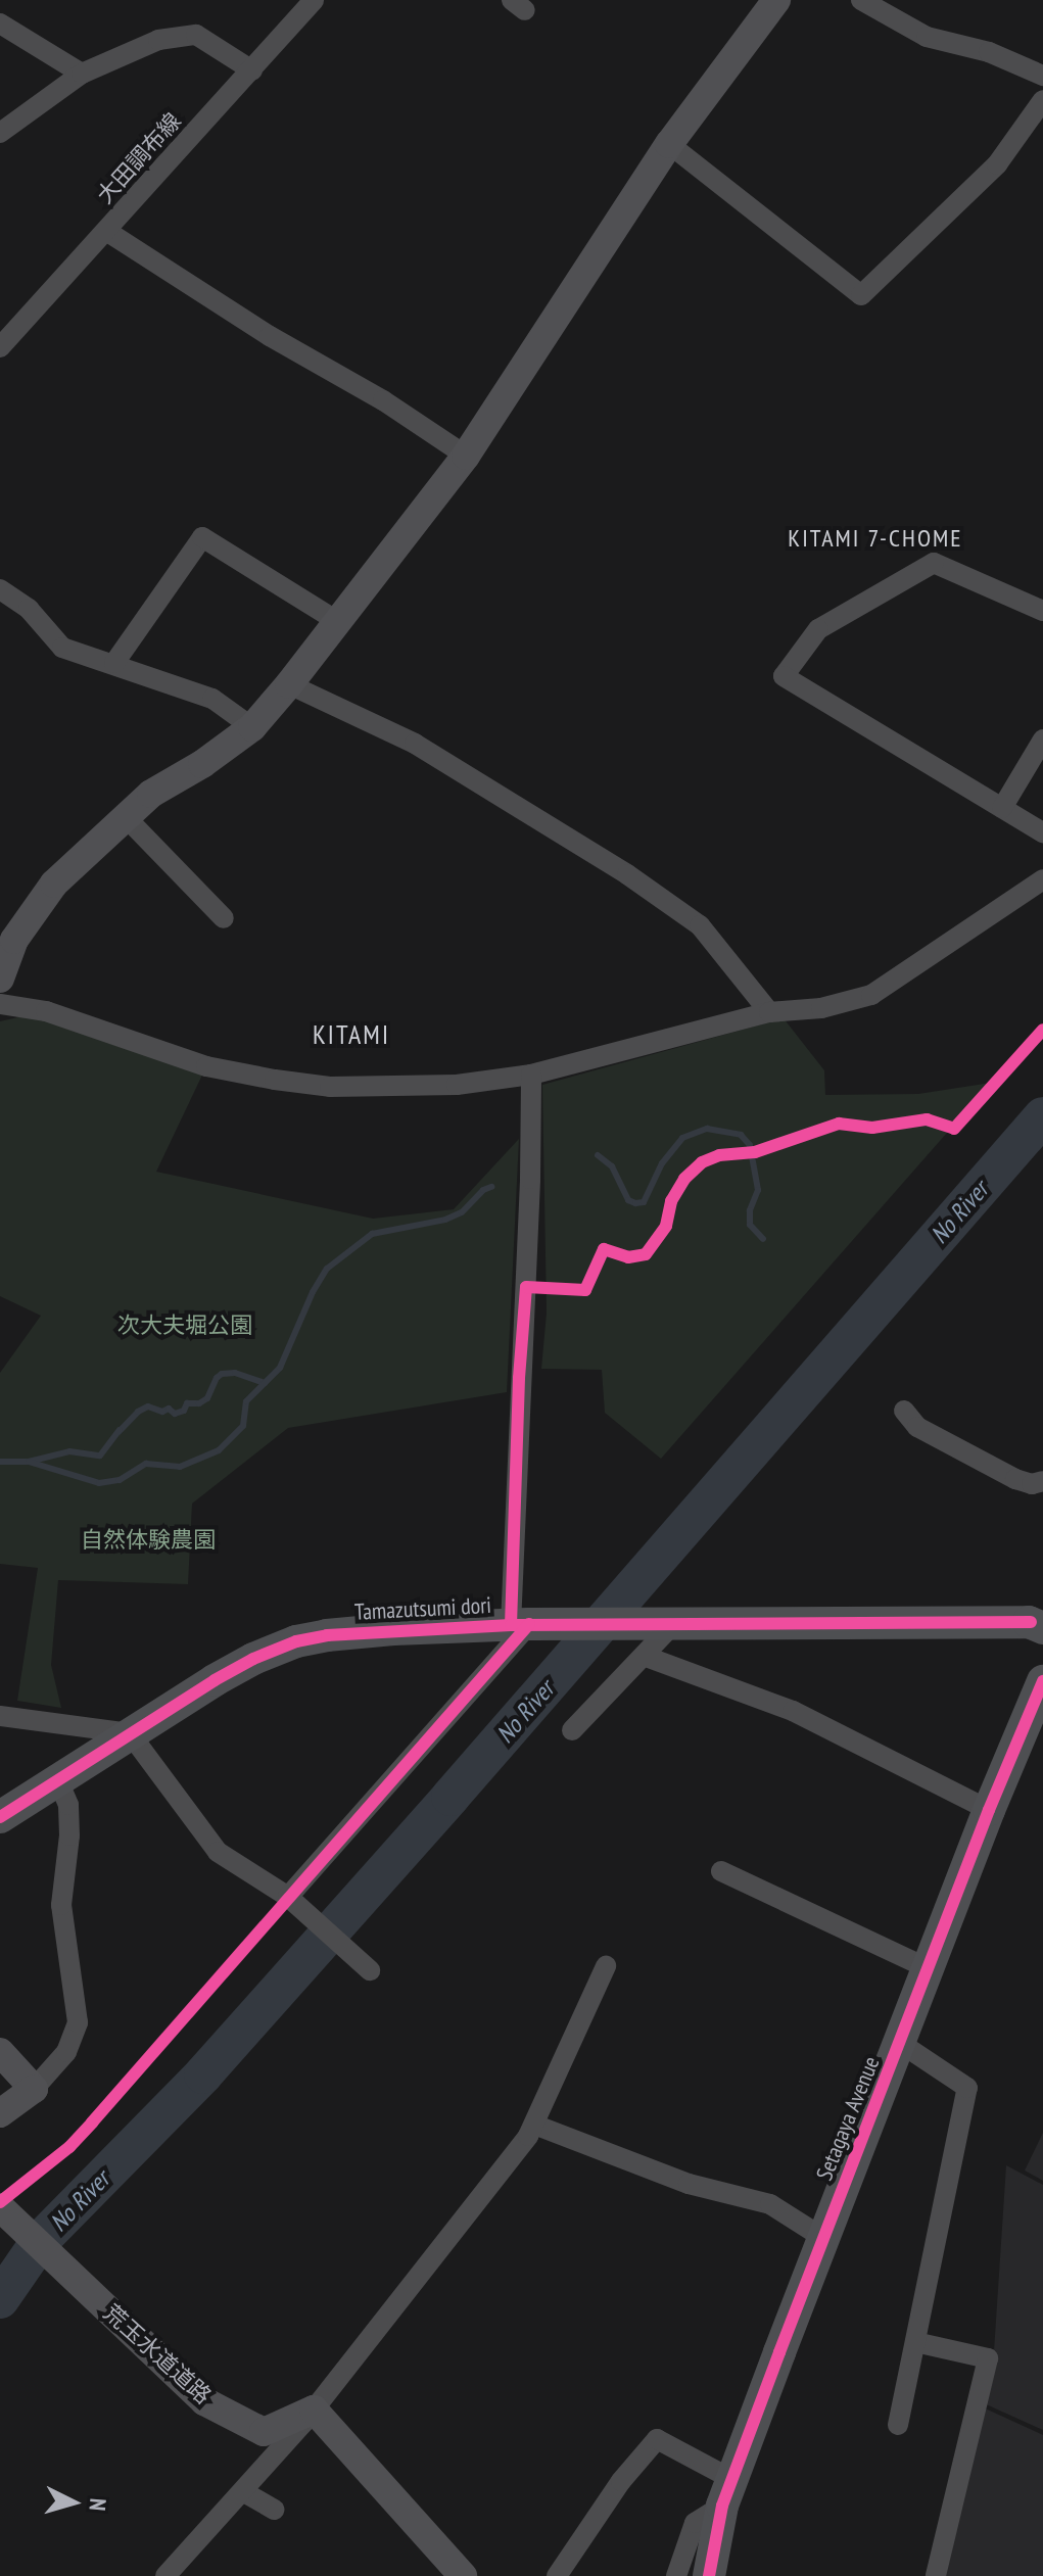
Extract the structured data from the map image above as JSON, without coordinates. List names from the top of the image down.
{
  "streets": {
    "main road": ["Tamazutsumi dori", "Setagaya Avenue"],
    "street": ["大田調布線", "荒玉水道道路"]
  },
  "districts": ["KITAMI 7-CHOME", "KITAMI"],
  "water": ["No River"],
  "parks": ["次大夫堀公園", "自然体験農園"],
  "north": "right"
}
